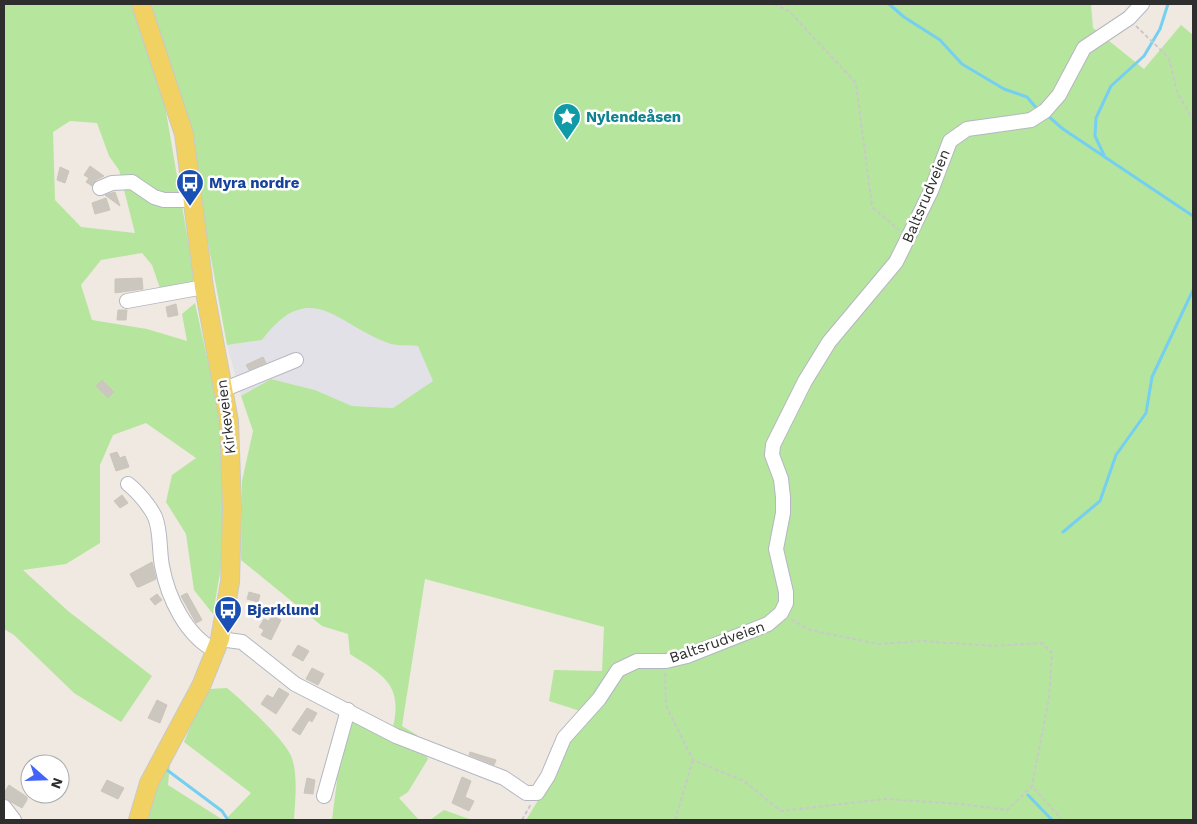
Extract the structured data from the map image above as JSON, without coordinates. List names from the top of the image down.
{
  "streets": {
    "main road": ["Kirkeveien"],
    "lane": ["Baltsrudveien"]
  },
  "places": {
    "place": ["Nylendeåsen"],
    "bus stop": ["Myra nordre", "Bjerklund"]
  },
  "north": "right"
}
